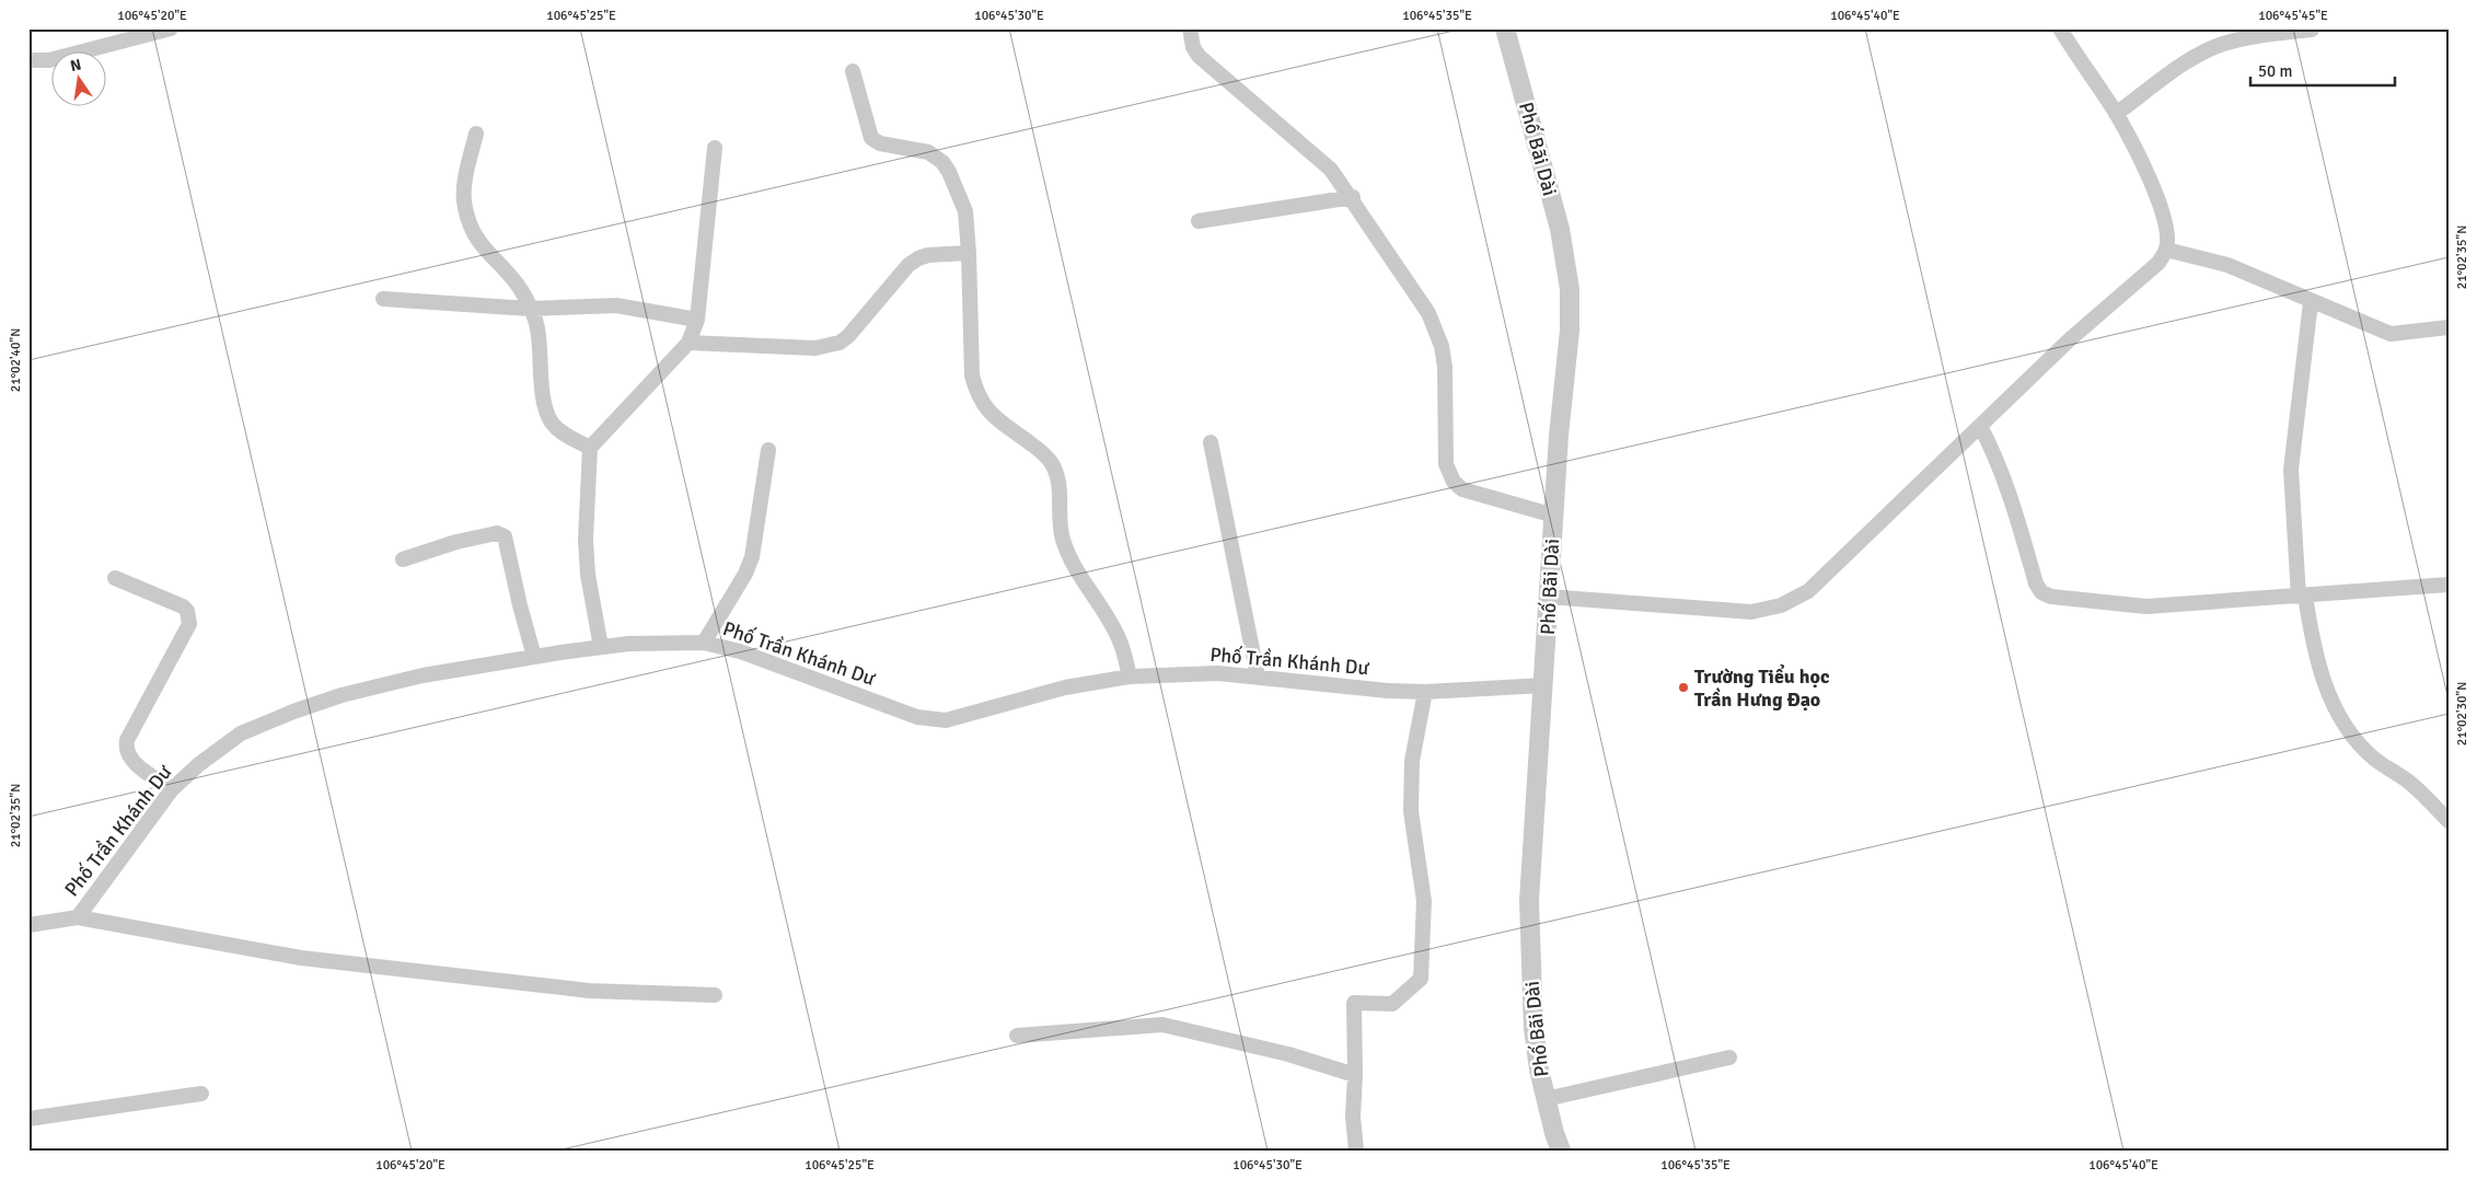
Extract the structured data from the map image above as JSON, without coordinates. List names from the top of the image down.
{
  "streets": {
    "street": ["Phố Bãi Dài", "Phố Trần Khánh Dư"]
  },
  "crossings": [
    ["Phố Bãi Dài", "Phố Trần Khánh Dư"]
  ],
  "places": ["Trường Tiểu học Trần Hưng Đạo"],
  "scale_bar": "50 m",
  "north": "top",
  "coordinates": [
    "106°45'20\"E",
    "106°45'25\"E",
    "106°45'30\"E",
    "106°45'35\"E",
    "106°45'40\"E",
    "106°45'45\"E",
    "21°02'35\"N",
    "21°02'40\"N",
    "21°02'30\"N"
  ]
}
